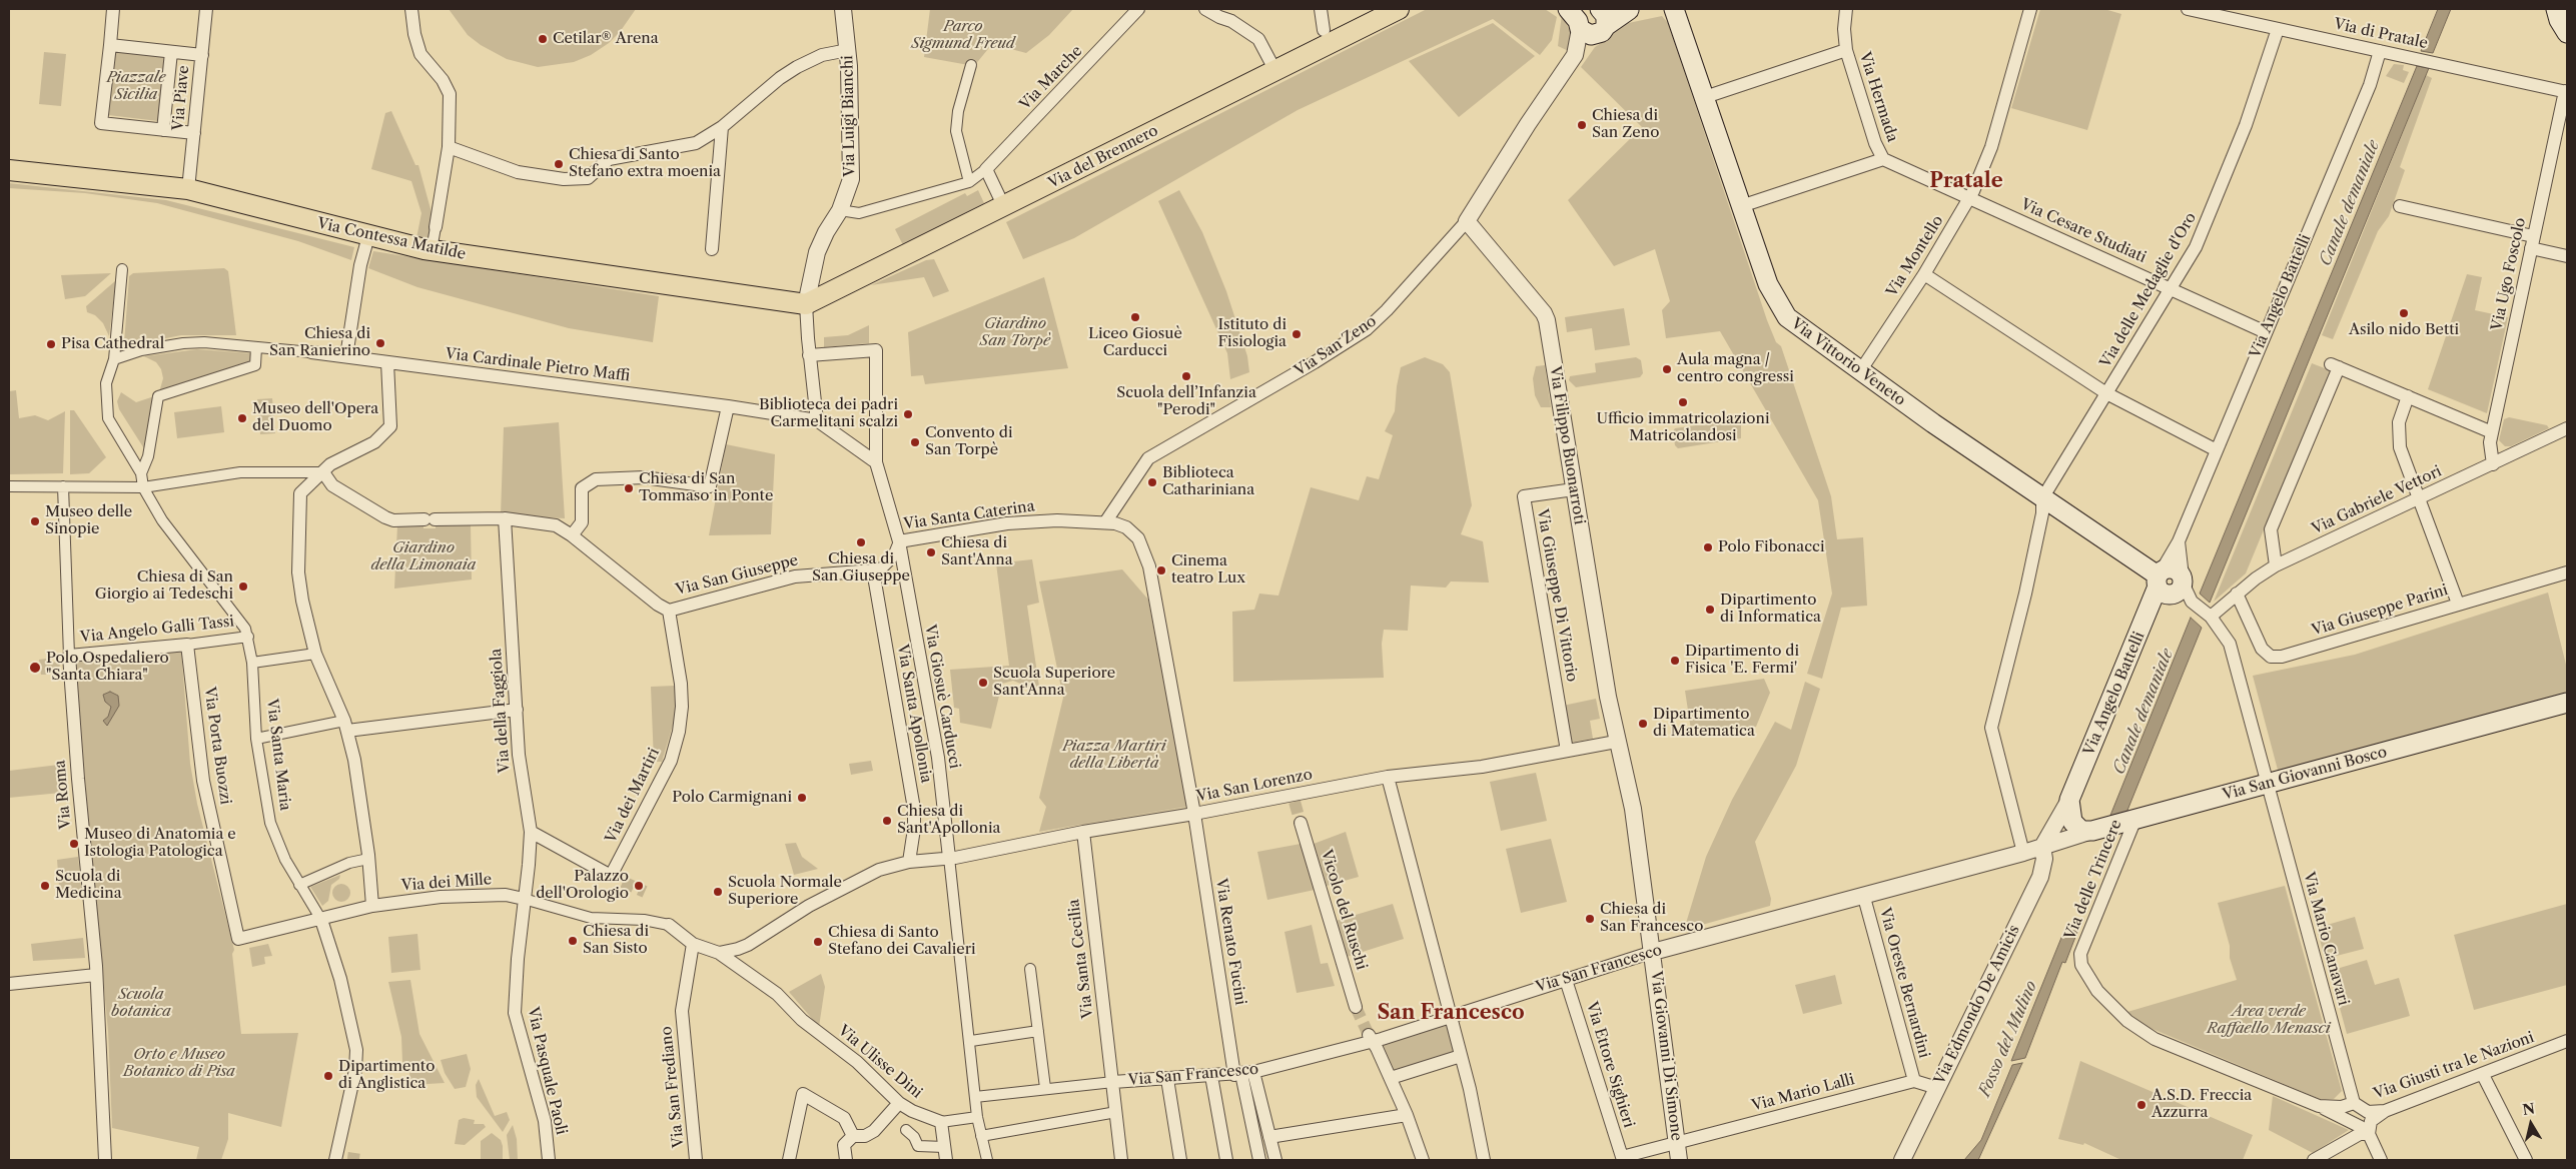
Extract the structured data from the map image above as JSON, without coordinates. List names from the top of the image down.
{
  "streets": {
    "main road": [
      "Via del Brennero",
      "Via Contessa Matilde",
      "Via Angelo Battelli",
      "Via Vittorio Veneto",
      "Via San Giovanni Bosco"
    ],
    "street": [
      "Via di Pratale",
      "Via Marche",
      "Via Hermada",
      "Via Piave",
      "Via Luigi Bianchi",
      "Via Cesare Studiati",
      "Via Montello",
      "Via Ugo Foscolo",
      "Via delle Medaglie d'Oro",
      "Via San Zeno",
      "Via Cardinale Pietro Maffi",
      "Via Filippo Buonarroti",
      "Via Gabriele Vettori",
      "Via Santa Caterina",
      "Via San Giuseppe",
      "Via Giuseppe Di Vittorio",
      "Via Giuseppe Parini",
      "Via Angelo Galli Tassi",
      "Via Giosuè Carducci",
      "Via della Faggiola",
      "Via Santa Apollonia",
      "Via Porta Buozzi",
      "Via Santa Maria",
      "Via San Lorenzo",
      "Via Roma",
      "Via dei Martiri",
      "Via delle Trincere",
      "Via dei Mille",
      "Vicolo del Ruschi",
      "Via Mario Canavari",
      "Via Renato Fucini",
      "Via Santa Cecilia",
      "Via San Francesco",
      "Via Oreste Bernardini",
      "Via Edmondo De Amicis",
      "Via Giovanni Di Simone",
      "Via Ulisse Dini",
      "Via Ettore Sighieri",
      "Via Giusti tra le Nazioni",
      "Via Pasquale Paoli",
      "Via San Frediano",
      "Via Mario Lalli"
    ]
  },
  "crossings": [
    ["Via di Pratale", "Via Ugo Foscolo"],
    ["Via di Pratale", "Via delle Medaglie d'Oro"],
    ["Via di Pratale", "Via Angelo Battelli"],
    ["Via Marche", "Via Luigi Bianchi"],
    ["Via Hermada", "Via Cesare Studiati"],
    ["Via Hermada", "Via Montello"],
    ["Via Piave", "Via Contessa Matilde"],
    ["Via Luigi Bianchi", "Via del Brennero"],
    ["Via Luigi Bianchi", "Via Contessa Matilde"],
    ["Via del Brennero", "Via Contessa Matilde"],
    ["Via Cesare Studiati", "Via Montello"],
    ["Via Cesare Studiati", "Via delle Medaglie d'Oro"],
    ["Via Cesare Studiati", "Via Angelo Battelli"],
    ["Via Montello", "Via Vittorio Veneto"],
    ["Via Ugo Foscolo", "Via Gabriele Vettori"],
    ["Via delle Medaglie d'Oro", "Via Vittorio Veneto"],
    ["Via Angelo Battelli", "Via Vittorio Veneto"],
    ["Via Angelo Battelli", "Via San Giovanni Bosco"],
    ["Via Angelo Battelli", "Via Mario Canavari"],
    ["Via Angelo Battelli", "Via San Francesco"],
    ["Via Angelo Battelli", "Via Edmondo De Amicis"],
    ["Via San Zeno", "Via Filippo Buonarroti"],
    ["Via San Zeno", "Via Santa Caterina"],
    ["Via Filippo Buonarroti", "Via Giuseppe Di Vittorio"],
    ["Via Filippo Buonarroti", "Via San Lorenzo"],
    ["Via Filippo Buonarroti", "Via San Francesco"],
    ["Via Filippo Buonarroti", "Via Giovanni Di Simone"],
    ["Via Gabriele Vettori", "Via Giuseppe Parini"],
    ["Via Gabriele Vettori", "Via Mario Canavari"],
    ["Via Santa Caterina", "Via Giosuè Carducci"],
    ["Via Santa Caterina", "Via San Lorenzo"],
    ["Via Santa Caterina", "Via Renato Fucini"],
    ["Via San Giuseppe", "Via Santa Apollonia"],
    ["Via San Giuseppe", "Via dei Martiri"],
    ["Via Giuseppe Di Vittorio", "Via San Lorenzo"],
    ["Via Angelo Galli Tassi", "Via Porta Buozzi"],
    ["Via Angelo Galli Tassi", "Via Santa Maria"],
    ["Via Angelo Galli Tassi", "Via Roma"],
    ["Via Giosuè Carducci", "Via San Lorenzo"],
    ["Via della Faggiola", "Via dei Martiri"],
    ["Via della Faggiola", "Via dei Mille"],
    ["Via della Faggiola", "Via Pasquale Paoli"],
    ["Via Santa Apollonia", "Via San Lorenzo"],
    ["Via Porta Buozzi", "Via dei Mille"],
    ["Via Santa Maria", "Via dei Mille"],
    ["Via San Giovanni Bosco", "Via delle Trincere"],
    ["Via San Giovanni Bosco", "Via Mario Canavari"],
    ["Via San Giovanni Bosco", "Via San Francesco"],
    ["Via San Giovanni Bosco", "Via Edmondo De Amicis"],
    ["Via San Lorenzo", "Via Renato Fucini"],
    ["Via San Lorenzo", "Via Santa Cecilia"],
    ["Via San Lorenzo", "Via Ulisse Dini"],
    ["Via delle Trincere", "Via Mario Canavari"],
    ["Via delle Trincere", "Via Giusti tra le Nazioni"],
    ["Via dei Mille", "Via Pasquale Paoli"],
    ["Via Mario Canavari", "Via Giusti tra le Nazioni"],
    ["Via Renato Fucini", "Via San Francesco"],
    ["Via Santa Cecilia", "Via San Francesco"],
    ["Via San Francesco", "Via Oreste Bernardini"],
    ["Via San Francesco", "Via Edmondo De Amicis"],
    ["Via San Francesco", "Via Giovanni Di Simone"],
    ["Via San Francesco", "Via Ettore Sighieri"],
    ["Via Oreste Bernardini", "Via Mario Lalli"],
    ["Via Giovanni Di Simone", "Via Mario Lalli"],
    ["Via Ulisse Dini", "Via San Frediano"],
    ["Via Ettore Sighieri", "Via Mario Lalli"]
  ],
  "districts": ["Pratale", "San Francesco"],
  "water": ["Canale demaniale", "Fosso del Mulino"],
  "parks": [
    "Parco Sigmund Freud",
    "Piazzale Sicilia",
    "Giardino San Torpè",
    "Giardino della Limonaia",
    "Piazza Martiri della Libertà",
    "Scuola botanica",
    "Area verde Raffaello Menasci",
    "Orto e Museo Botanico di Pisa"
  ],
  "places": [
    "Cetilar® Arena",
    "Chiesa di San Zeno",
    "Chiesa di Santo Stefano extra moenia",
    "Asilo nido Betti",
    "Liceo Giosuè Carducci",
    "Istituto di Fisiologia",
    "Chiesa di San Ranierino",
    "Pisa Cathedral",
    "Aula magna / centro congressi",
    "Scuola dell’Infanzia \"Perodi\"",
    "Ufficio immatricolazioni Matricolandosi",
    "Biblioteca dei padri Carmelitani scalzi",
    "Museo dell'Opera del Duomo",
    "Convento di San Torpè",
    "Biblioteca Cathariniana",
    "Chiesa di San Tommaso in Ponte",
    "Museo delle Sinopie",
    "Chiesa di San Giuseppe",
    "Polo Fibonacci",
    "Chiesa di Sant'Anna",
    "Cinema teatro Lux",
    "Chiesa di San Giorgio ai Tedeschi",
    "Dipartimento di Informatica",
    "Dipartimento di Fisica 'E. Fermi'",
    "Polo Ospedaliero \"Santa Chiara\"",
    "Scuola Superiore Sant'Anna",
    "Dipartimento di Matematica",
    "Polo Carmignani",
    "Chiesa di Sant'Apollonia",
    "Museo di Anatomia e Istologia Patologica",
    "Scuola di Medicina",
    "Palazzo dell'Orologio",
    "Scuola Normale Superiore",
    "Chiesa di San Francesco",
    "Chiesa di San Sisto",
    "Chiesa di Santo Stefano dei Cavalieri",
    "Dipartimento di Anglistica",
    "A.S.D. Freccia Azzurra"
  ],
  "north": "top"
}
